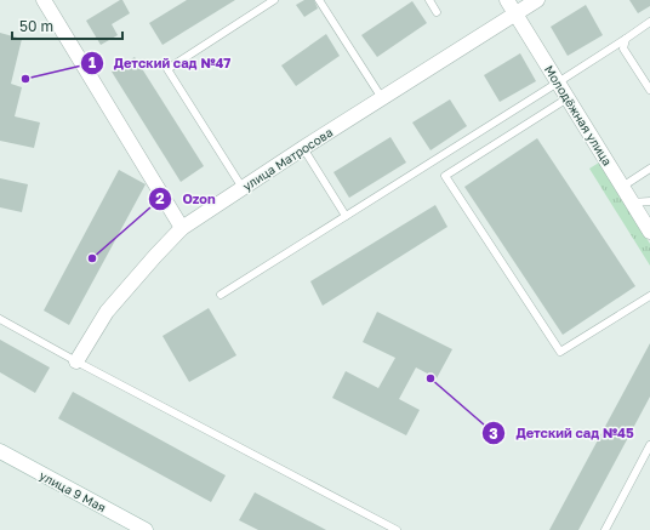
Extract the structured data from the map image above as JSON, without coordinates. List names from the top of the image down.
{
  "streets": {
    "street": ["Молодёжная улица", "улица Матросова", "улица 9 Мая"]
  },
  "crossings": [
    ["Молодёжная улица", "улица Матросова"]
  ],
  "places": ["Детский сад №47", "Ozon", "Детский сад №45"],
  "scale_bar": "50 m"
}
